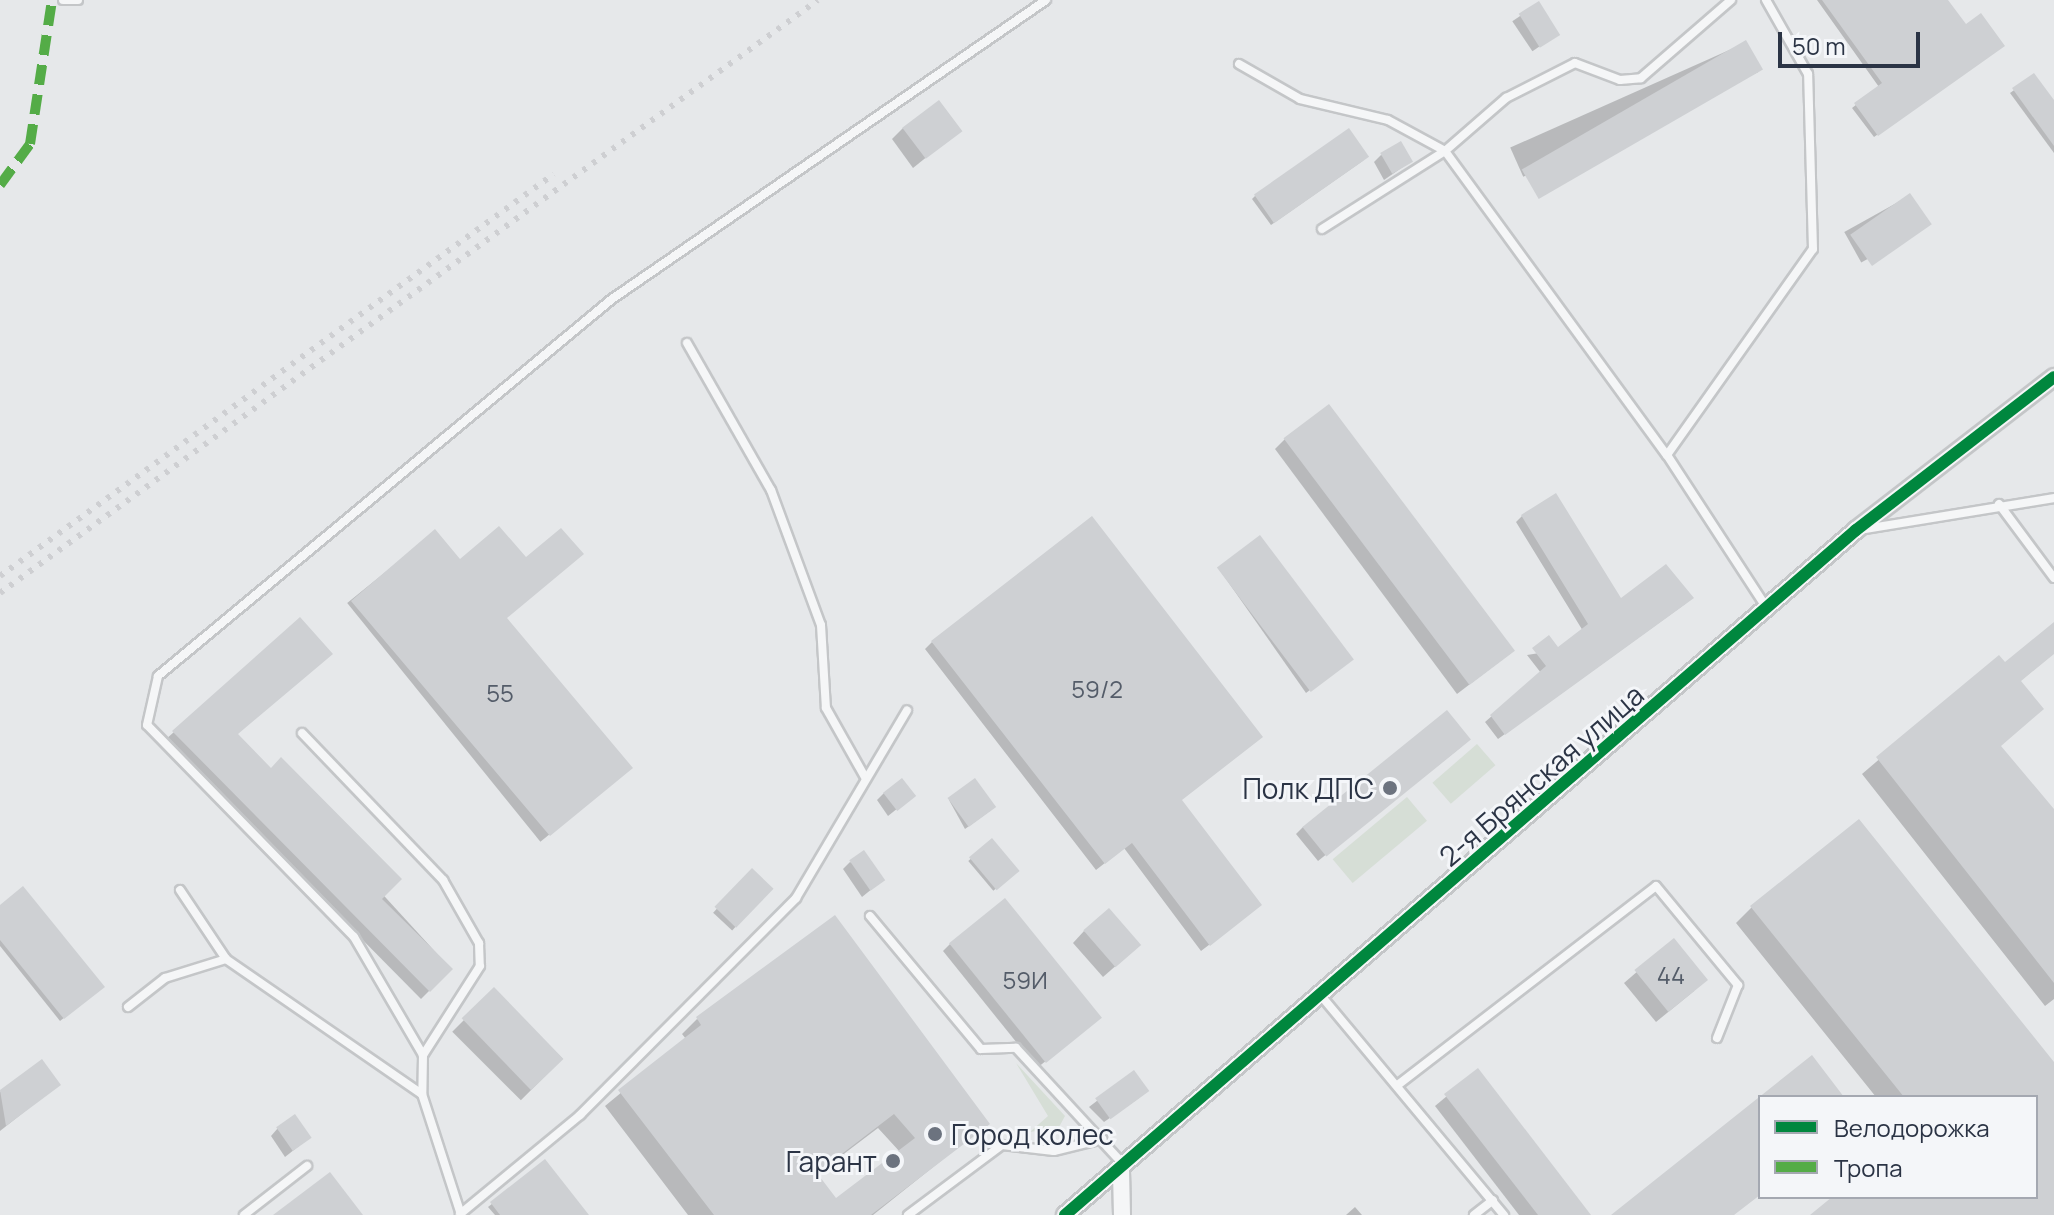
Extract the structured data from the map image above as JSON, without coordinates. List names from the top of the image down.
{
  "streets": {
    "street": ["2-я Брянская улица"]
  },
  "places": ["Полк ДПС", "Город колес", "Гарант"],
  "house_numbers": [
    "59/2",
    "55",
    "44",
    "59И"
  ],
  "legend": ["Велодорожка", "Тропа"],
  "scale_bar": "50 m"
}
